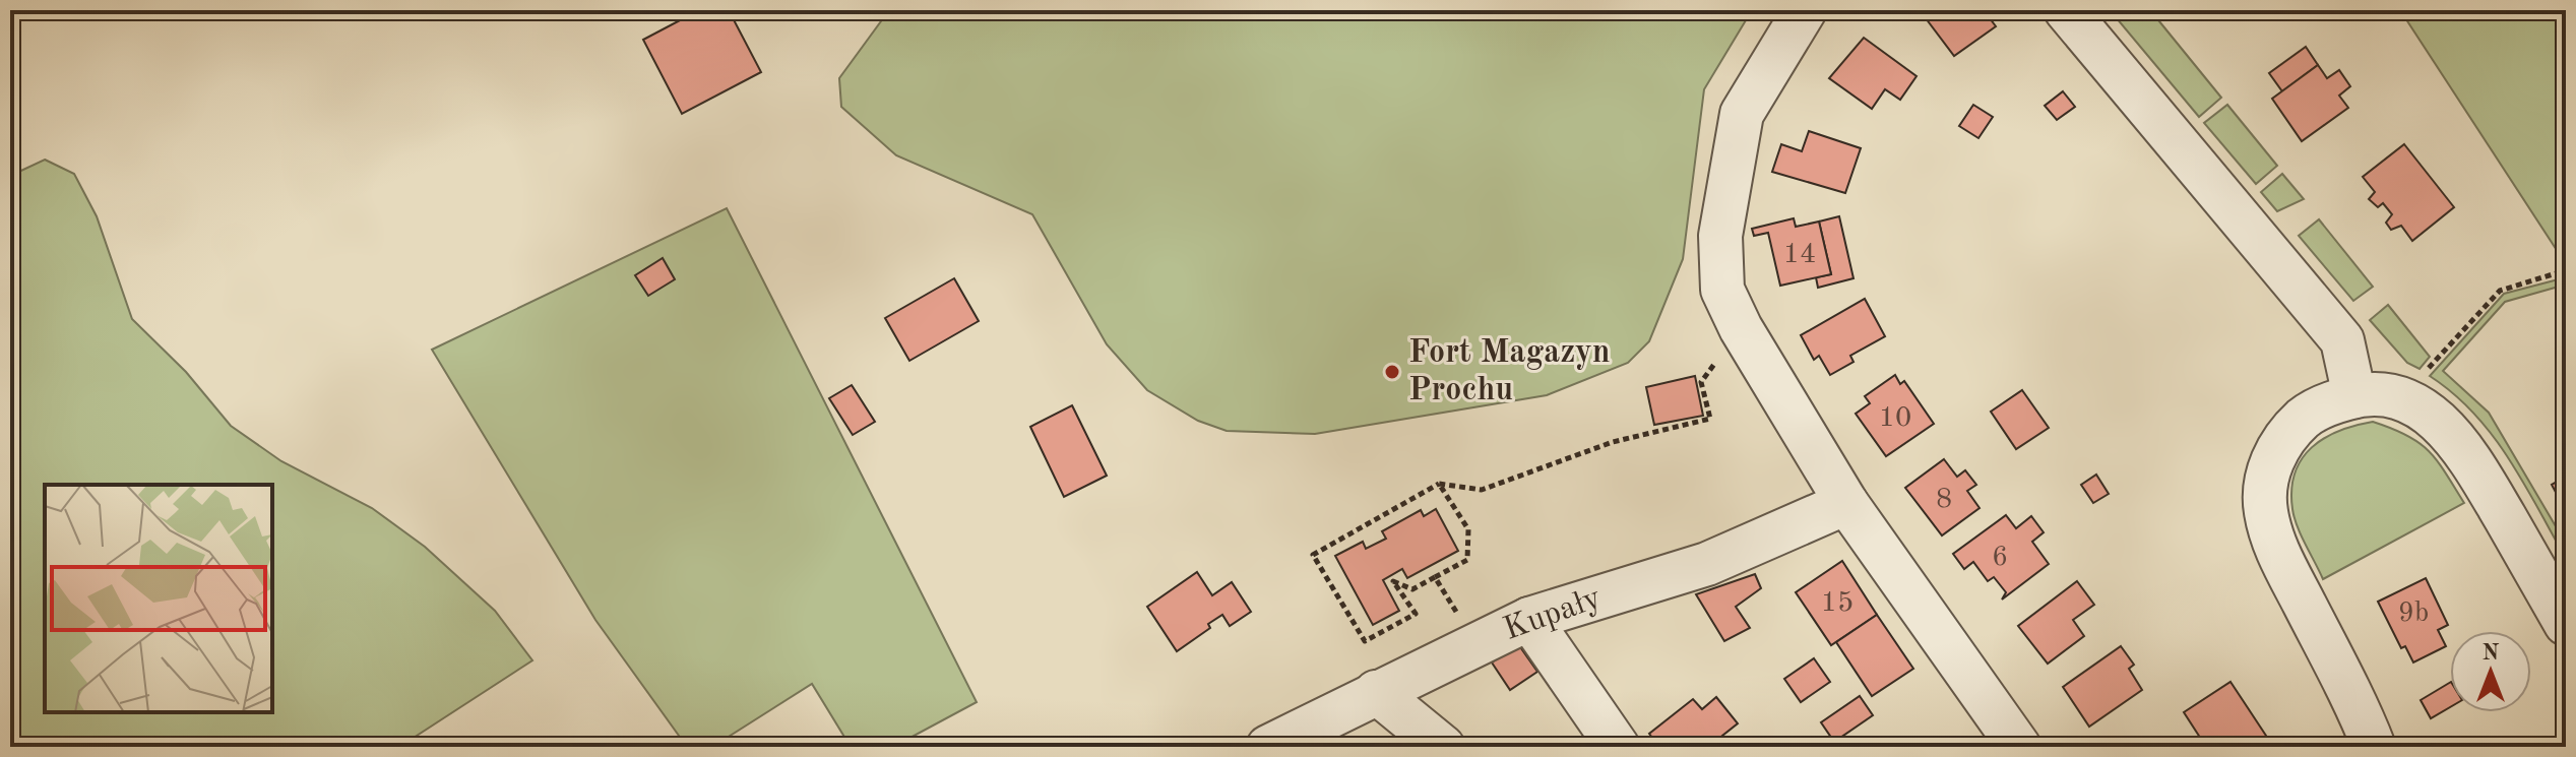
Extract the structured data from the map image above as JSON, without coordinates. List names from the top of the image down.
{
  "streets": {
    "street": ["Kupały"]
  },
  "places": ["Fort Magazyn Prochu"],
  "house_numbers": [
    "14",
    "10",
    "8",
    "6",
    "15",
    "9b"
  ],
  "north": "top"
}
